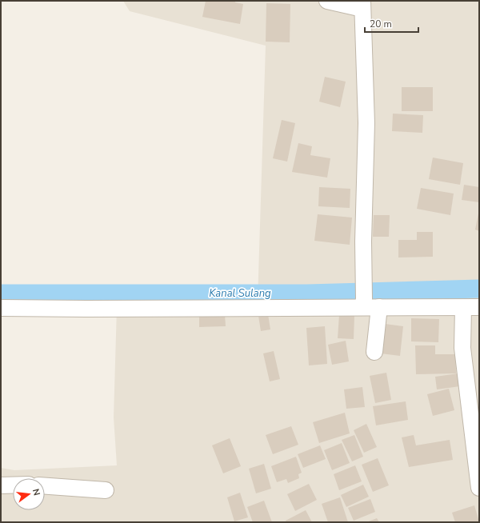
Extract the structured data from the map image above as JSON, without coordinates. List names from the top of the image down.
{
  "water": ["Kanal Sulang"],
  "scale_bar": "20 m",
  "north": "right"
}
